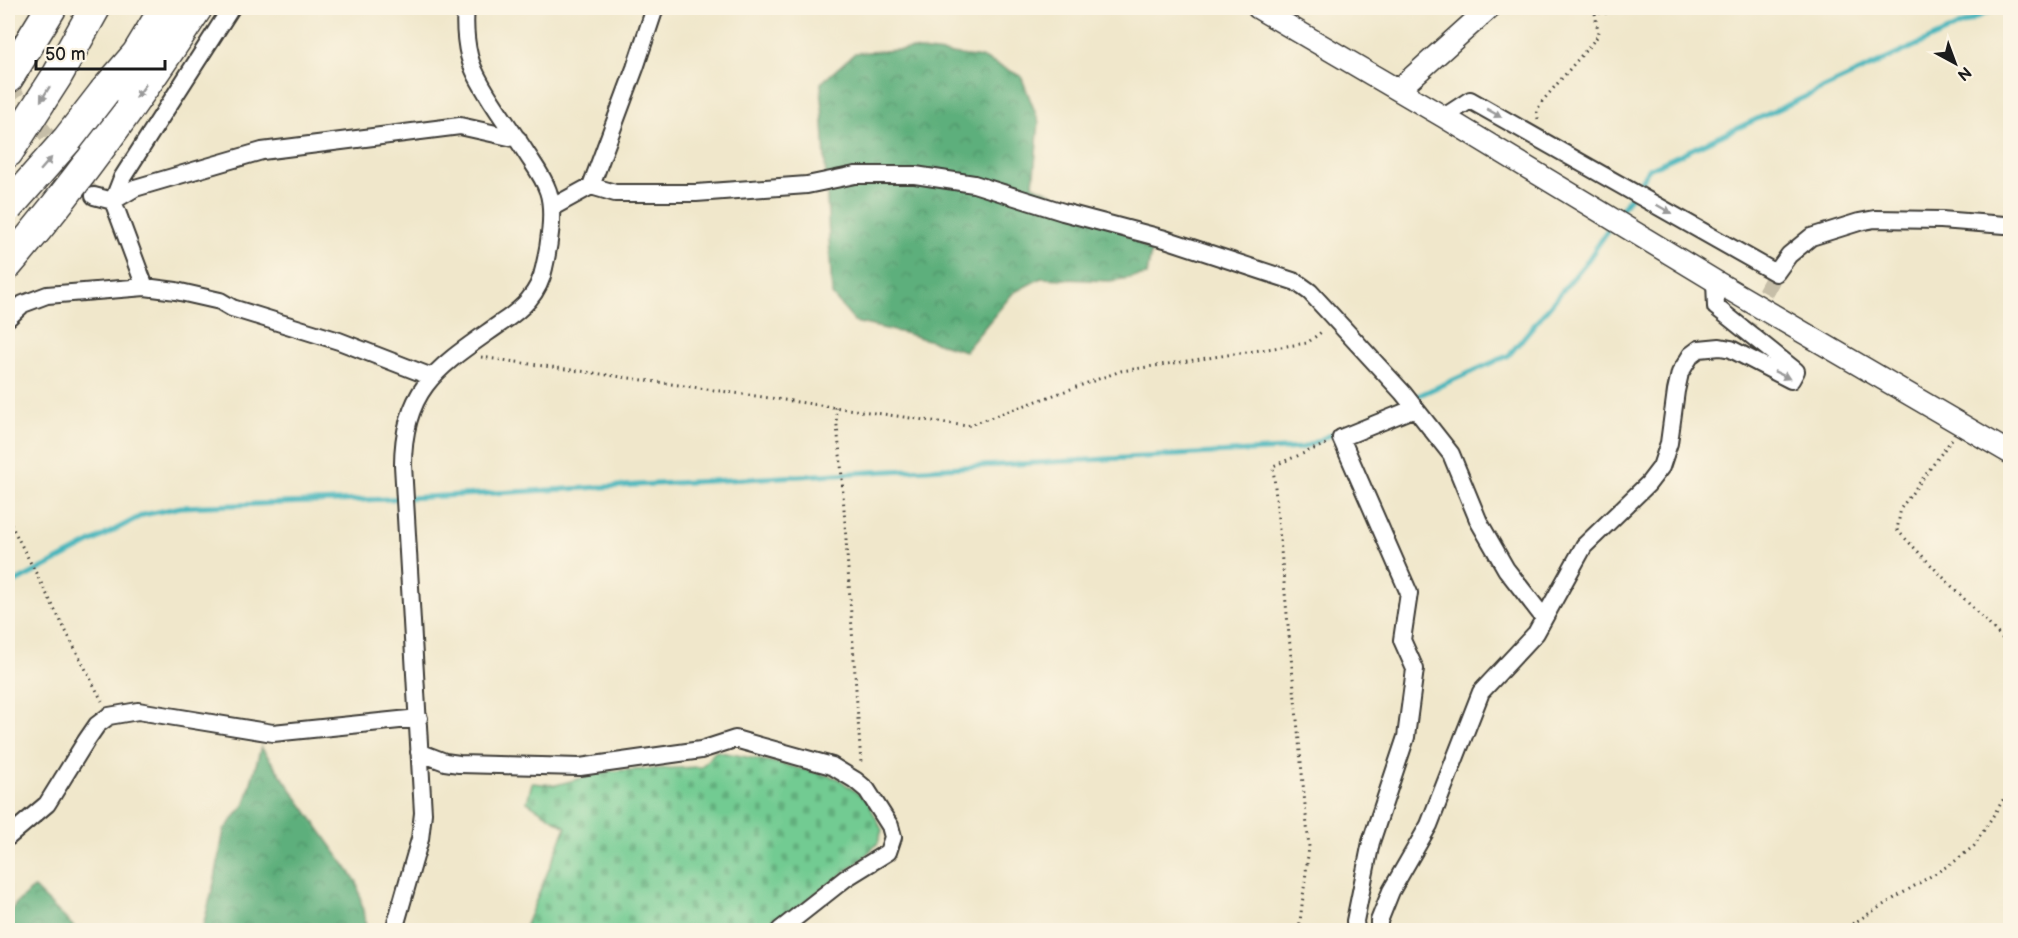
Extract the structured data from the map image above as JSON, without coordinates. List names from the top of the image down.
{
  "scale_bar": "50 m",
  "north": "bottom right"
}
